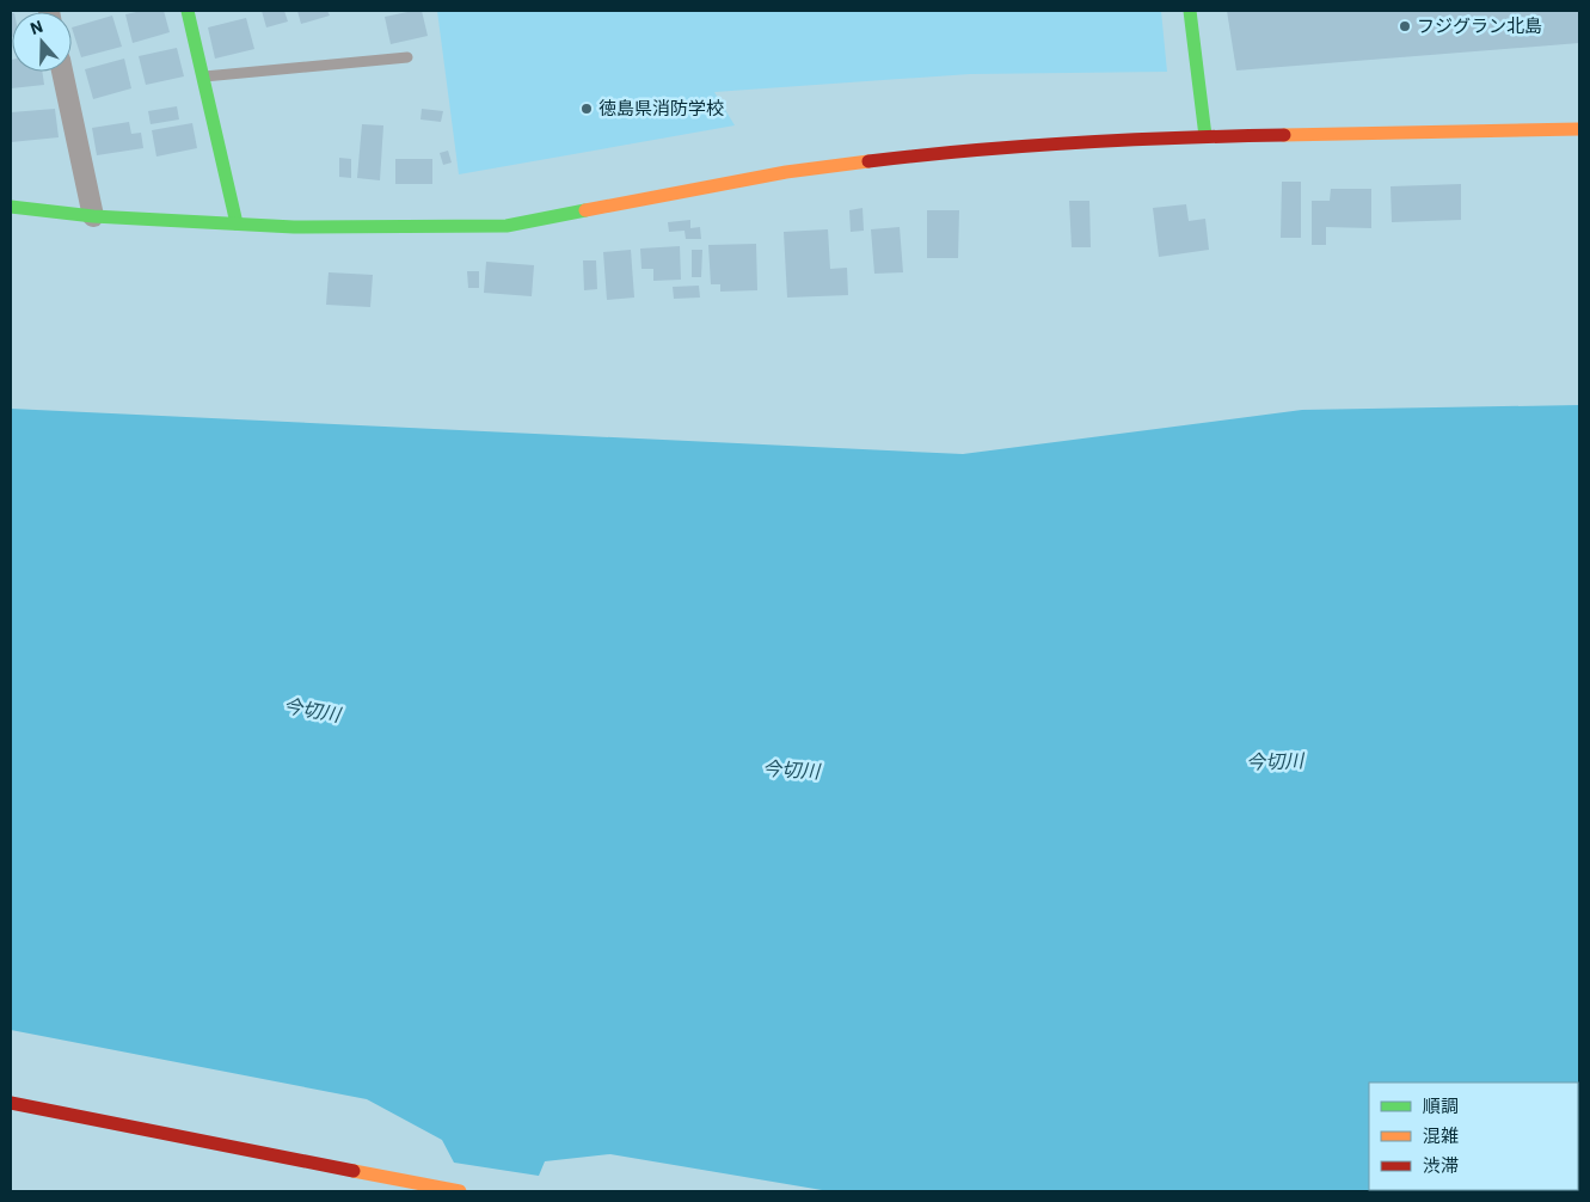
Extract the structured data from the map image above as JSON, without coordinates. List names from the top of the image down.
{
  "water": ["今切川"],
  "places": ["フジグラン北島", "徳島県消防学校"],
  "legend": ["順調", "混雑", "渋滞"],
  "north": "top"
}
